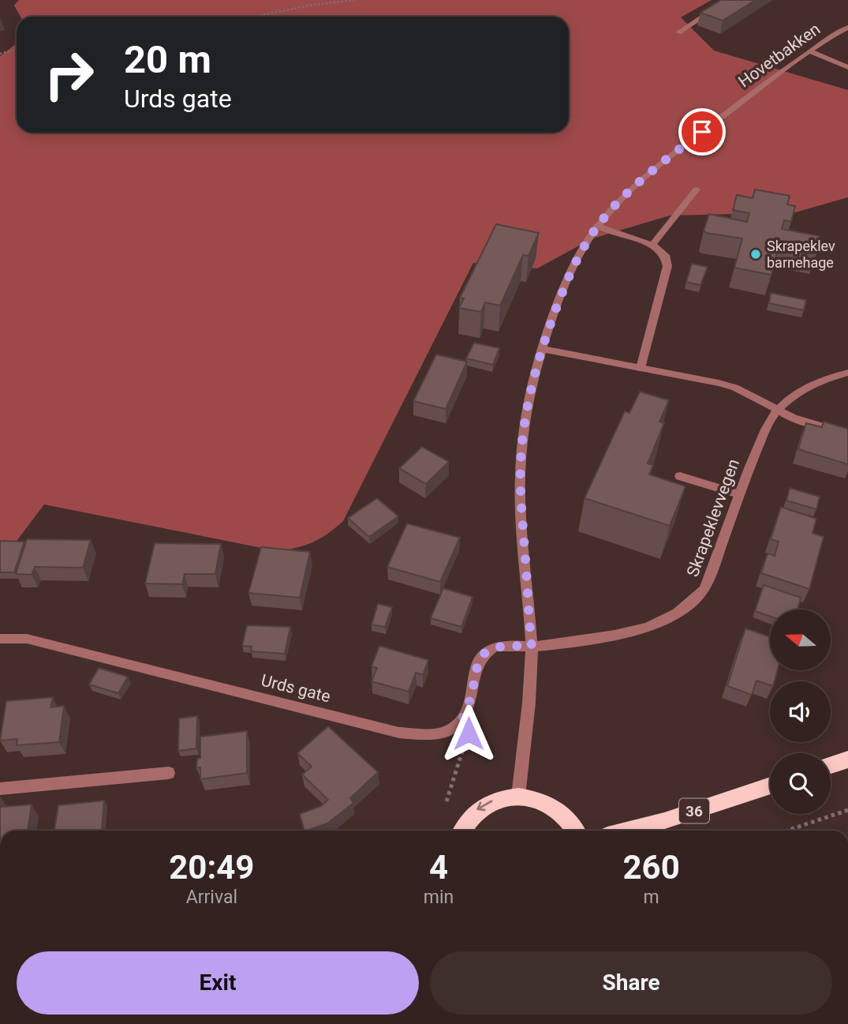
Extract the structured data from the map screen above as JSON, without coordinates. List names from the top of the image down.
{
  "streets": {
    "highway": ["36"],
    "street": ["Hovetbakken", "Skrapeklevvegen", "Urds gate"]
  },
  "crossings": [
    ["Hovetbakken", "Skrapeklevvegen"]
  ],
  "places": ["Skrapeklev barnehage"],
  "north": "left",
  "page": {
    "turn": ["20 m", "Urds gate"],
    "eta": [
      "20:49",
      "Arrival",
      "4",
      "min",
      "260",
      "m"
    ],
    "buttons": ["Exit", "Share"]
  }
}
